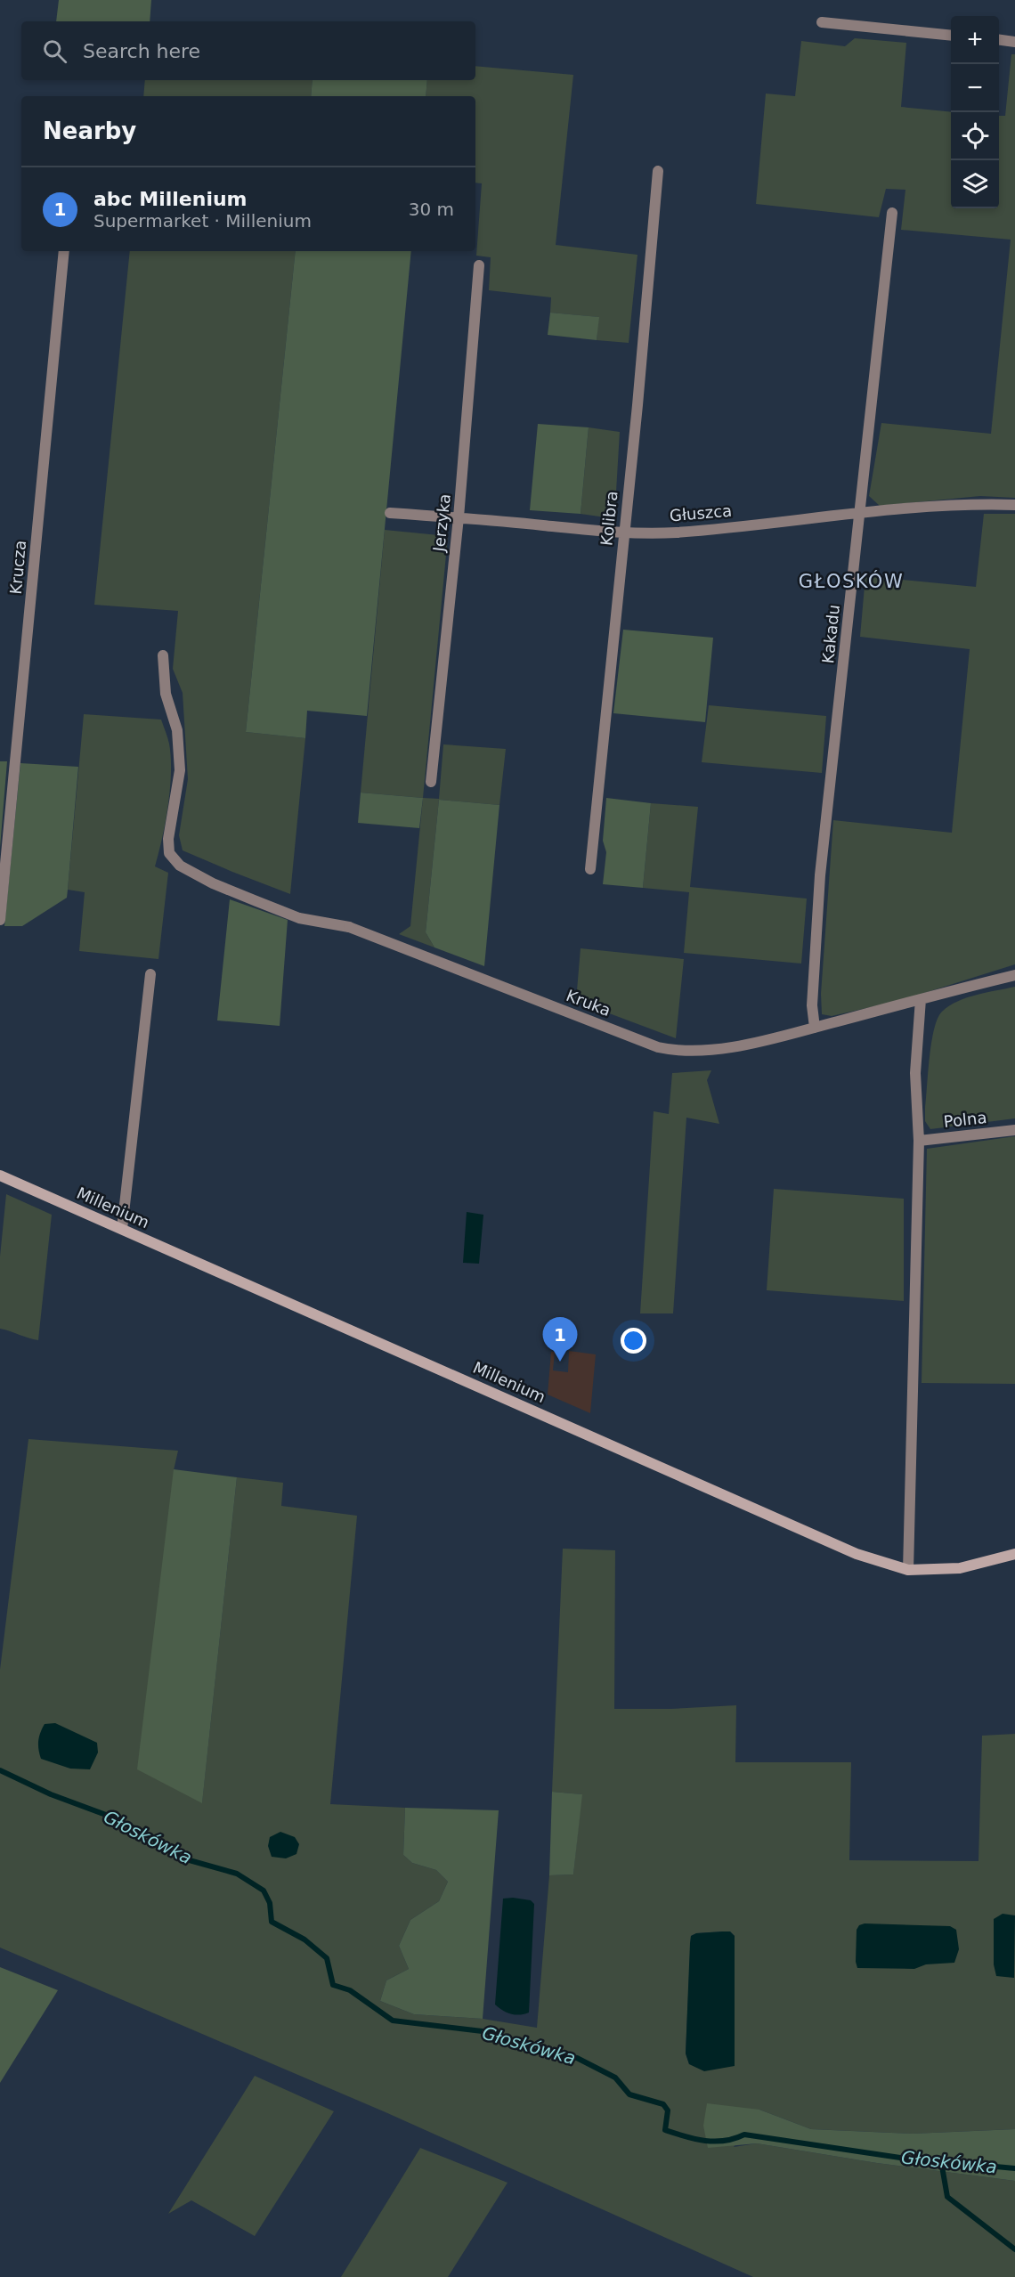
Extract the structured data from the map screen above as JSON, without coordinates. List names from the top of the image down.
{
  "streets": {
    "street": [
      "Głuszca",
      "Kolibra",
      "Jerzyka",
      "Krucza",
      "Kakadu",
      "Kruka",
      "Polna",
      "Millenium"
    ]
  },
  "crossings": [
    ["Głuszca", "Kolibra"],
    ["Głuszca", "Jerzyka"],
    ["Głuszca", "Kakadu"],
    ["Kakadu", "Kruka"]
  ],
  "districts": ["GŁOSKÓW"],
  "water": ["Głoskówka"],
  "page": {
    "map_buttons": ["+", "−"],
    "search": "Search here",
    "heading": "Nearby",
    "list": [
      {
        "mark": "1",
        "name": "abc Millenium",
        "note": "Supermarket · Millenium",
        "value": "30 m"
      }
    ],
    "pins": "1"
  }
}
